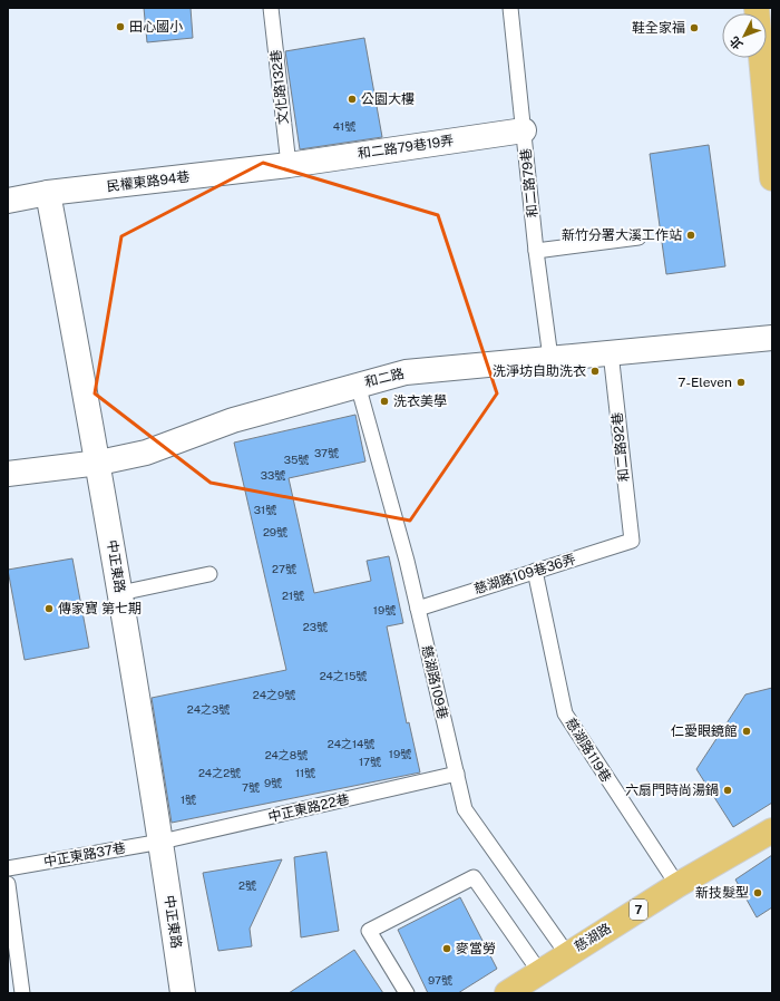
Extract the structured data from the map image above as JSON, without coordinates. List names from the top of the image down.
{
  "streets": {
    "main road": ["7", "慈湖路"],
    "street": [
      "和二路79巷19弄",
      "民權東路94巷",
      "和二路",
      "中正東路"
    ],
    "lane": [
      "文化路132巷",
      "和二路79巷",
      "和二路92巷",
      "慈湖路109巷36弄",
      "慈湖路109巷",
      "慈湖路119巷",
      "中正東路22巷",
      "中正東路37巷"
    ]
  },
  "crossings": [
    ["文化路132巷", "和二路79巷19弄"],
    ["文化路132巷", "民權東路94巷"],
    ["和二路79巷19弄", "民權東路94巷"],
    ["和二路79巷19弄", "和二路79巷"],
    ["民權東路94巷", "中正東路"],
    ["和二路79巷", "和二路"],
    ["和二路", "和二路92巷"],
    ["和二路", "中正東路"],
    ["和二路", "慈湖路109巷"],
    ["和二路92巷", "慈湖路109巷36弄"],
    ["中正東路", "中正東路22巷"],
    ["中正東路", "中正東路37巷"],
    ["慈湖路109巷36弄", "慈湖路109巷"],
    ["慈湖路109巷36弄", "慈湖路119巷"],
    ["慈湖路109巷", "中正東路22巷"],
    ["慈湖路109巷", "慈湖路"],
    ["慈湖路119巷", "慈湖路"],
    ["中正東路22巷", "中正東路37巷"]
  ],
  "places": [
    "田心國小",
    "鞋全家福",
    "公園大樓",
    "新竹分署大溪工作站",
    "洗淨坊自助洗衣",
    "7-Eleven",
    "洗衣美學",
    "傳家寶 第七期",
    "仁愛眼鏡館",
    "六扇門時尚湯鍋",
    "新技髮型",
    "麥當勞"
  ],
  "house_numbers": [
    "41號",
    "37號",
    "35號",
    "33號",
    "31號",
    "29號",
    "27號",
    "21號",
    "19號",
    "23號",
    "24之15號",
    "24之9號",
    "24之3號",
    "24之14號",
    "19號",
    "24之8號",
    "17號",
    "24之2號",
    "11號",
    "9號",
    "7號",
    "1號",
    "2號",
    "97號"
  ],
  "north": "bottom left"
}
